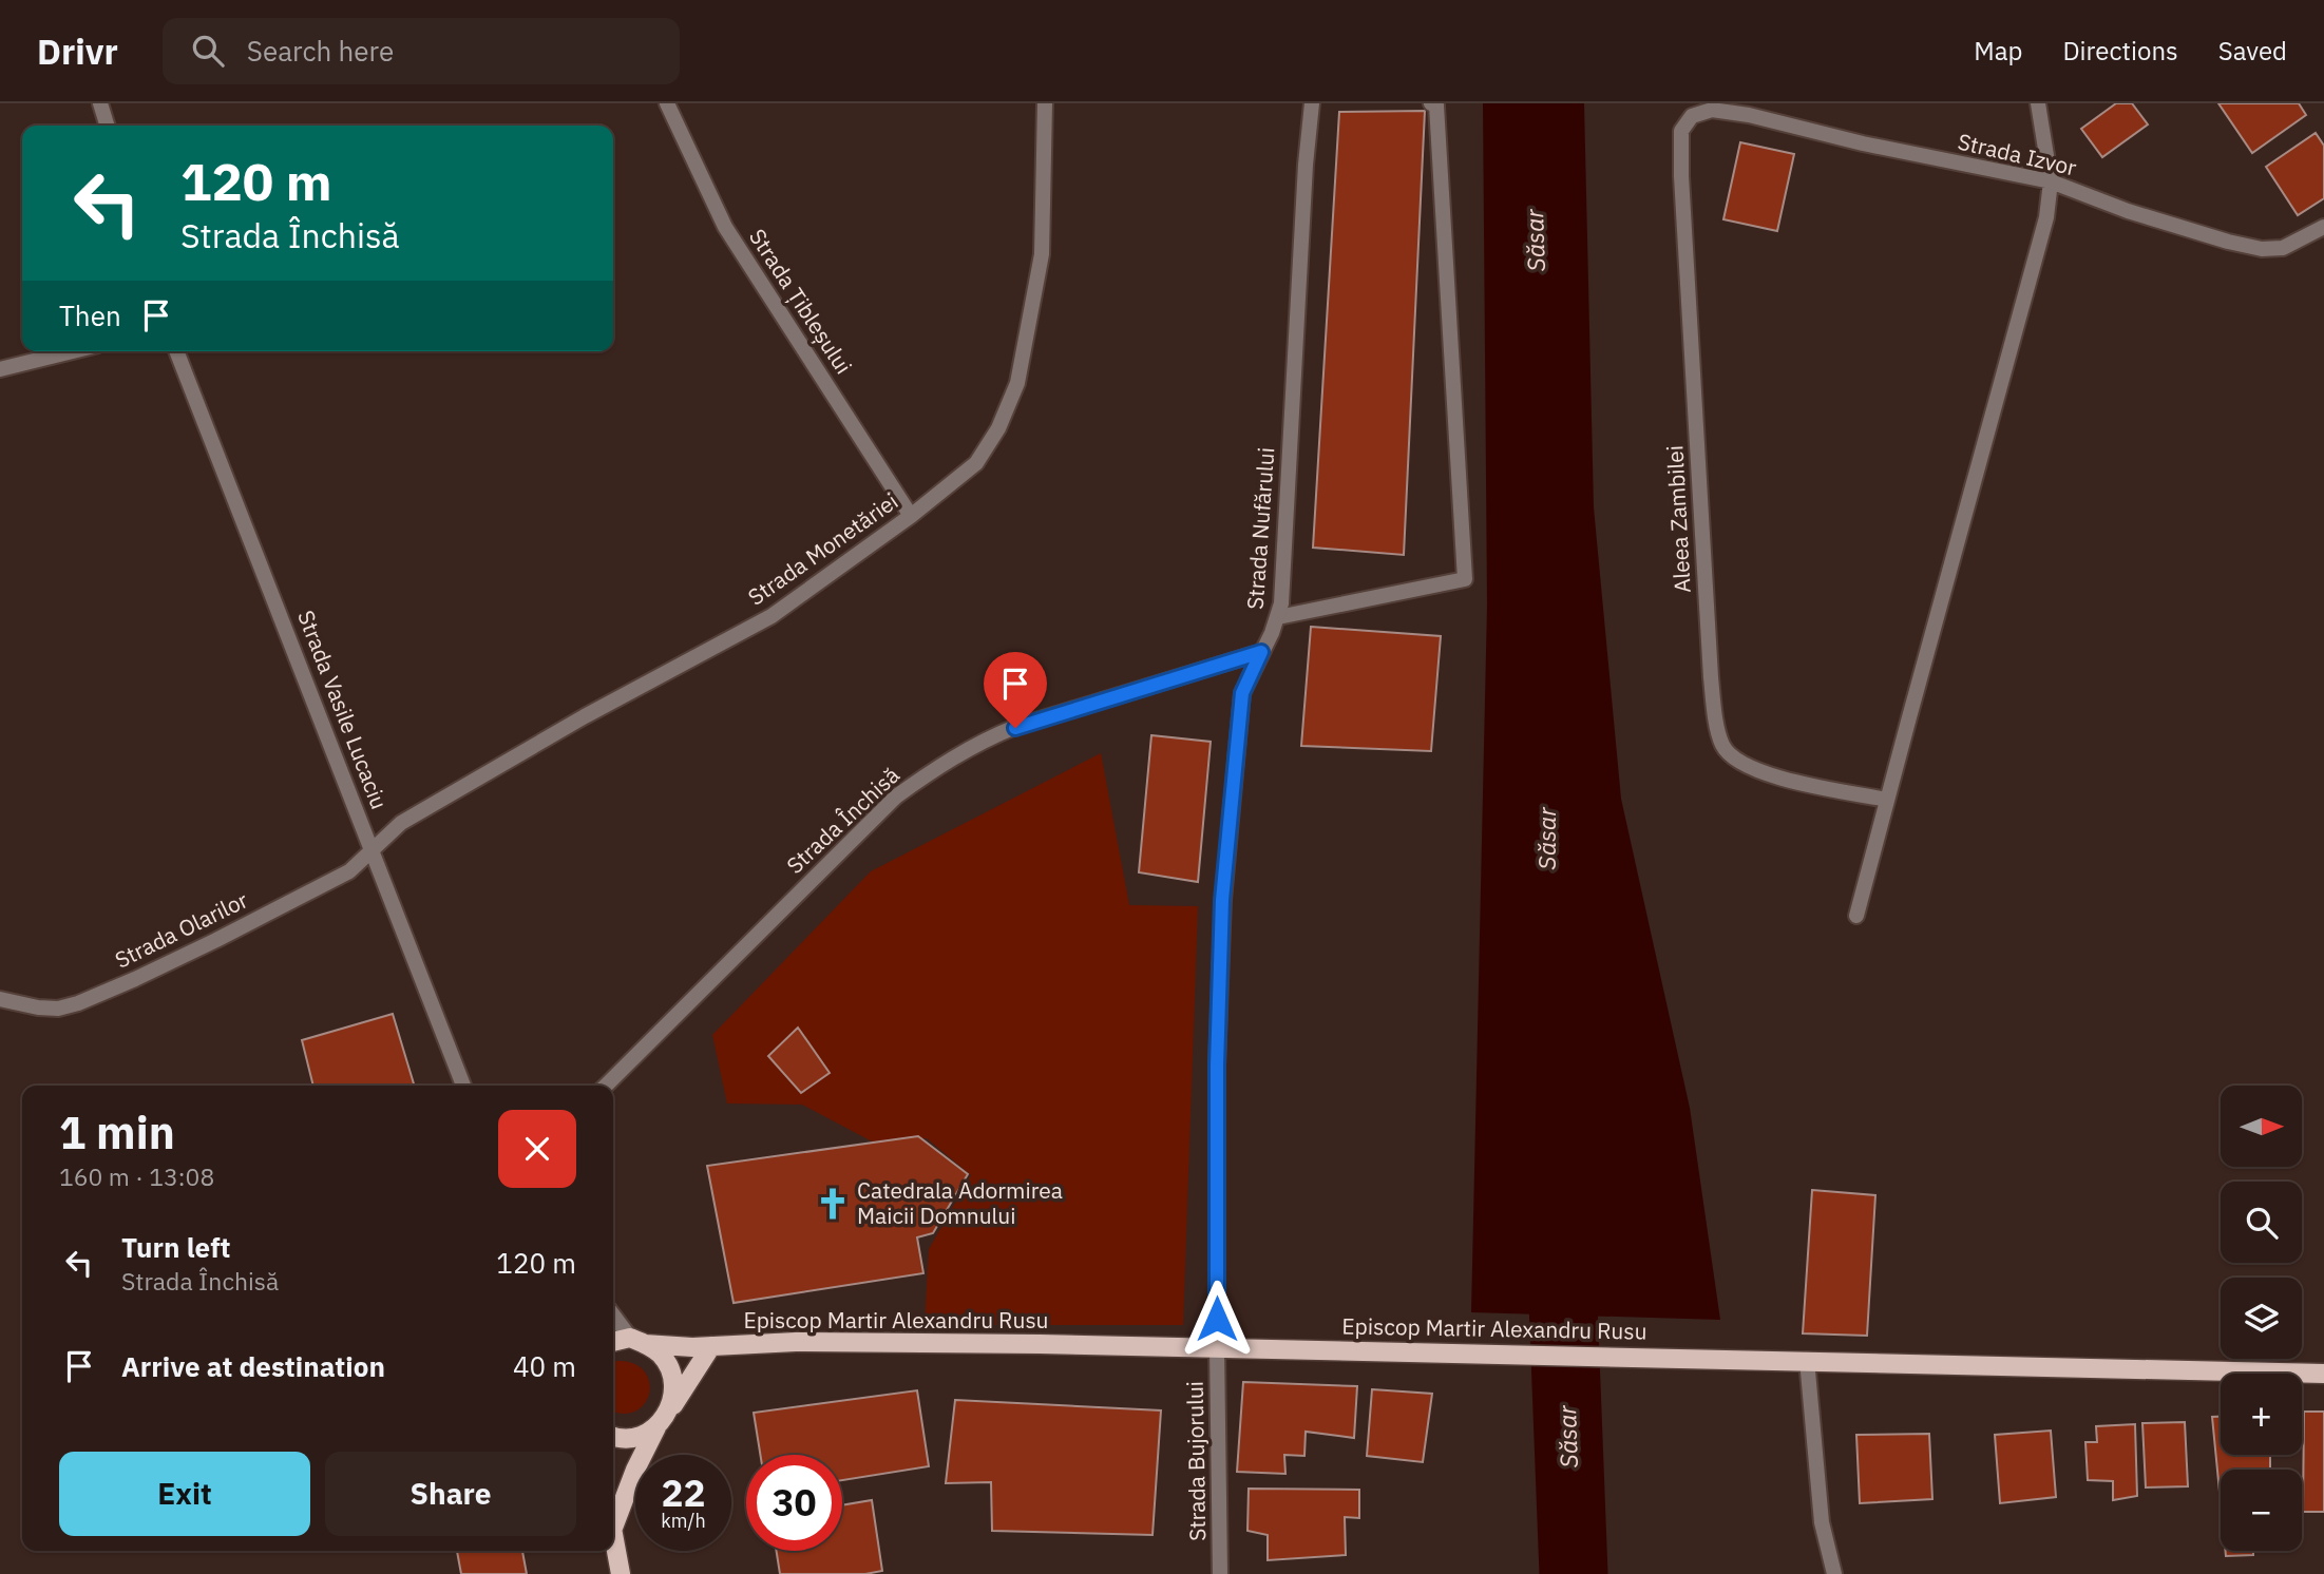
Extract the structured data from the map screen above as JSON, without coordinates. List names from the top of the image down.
{
  "streets": {
    "main road": ["Episcop Martir Alexandru Rusu"],
    "street": [
      "Strada Izvor",
      "Strada Țibleșului",
      "Aleea Zambilei",
      "Strada Nufărului",
      "Strada Monetăriei",
      "Strada Vasile Lucaciu",
      "Strada Închisă",
      "Strada Olarilor",
      "Strada Bujorului"
    ]
  },
  "crossings": [
    ["Strada Izvor", "Aleea Zambilei"],
    ["Strada Țibleșului", "Strada Monetăriei"],
    ["Strada Nufărului", "Strada Închisă"],
    ["Strada Nufărului", "Episcop Martir Alexandru Rusu"],
    ["Strada Nufărului", "Strada Bujorului"],
    ["Strada Monetăriei", "Strada Vasile Lucaciu"],
    ["Strada Monetăriei", "Strada Olarilor"],
    ["Strada Vasile Lucaciu", "Strada Olarilor"],
    ["Episcop Martir Alexandru Rusu", "Strada Bujorului"]
  ],
  "water": ["Săsar"],
  "places": {
    "church": ["Catedrala Adormirea Maicii Domnului"]
  },
  "north": "right",
  "page": {
    "header": "Drivr",
    "search": "Search here",
    "nav": ["Map", "Directions", "Saved"],
    "turn": ["120 m", "Strada Închisă"],
    "then": "Then",
    "map_buttons": ["+", "−"],
    "heading": ["1 min", "160 m · 13:08"],
    "list": [
      {
        "name": "Turn left",
        "note": "Strada Închisă",
        "value": "120 m"
      },
      {
        "name": "Arrive at destination",
        "value": "40 m"
      }
    ],
    "buttons": ["Exit", "Share"],
    "speed": "22 km/h",
    "limit": "30"
  }
}
